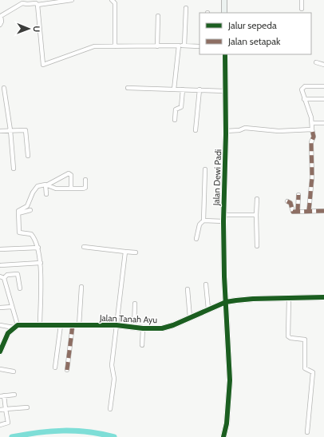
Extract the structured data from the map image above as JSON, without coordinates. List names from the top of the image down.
{
  "streets": {
    "street": ["Jalan Dewi Padi", "Jalan Tanah Ayu"]
  },
  "crossings": [
    ["Jalan Dewi Padi", "Jalan Tanah Ayu"]
  ],
  "legend": ["Jalur sepeda", "Jalan setapak"],
  "north": "right"
}
